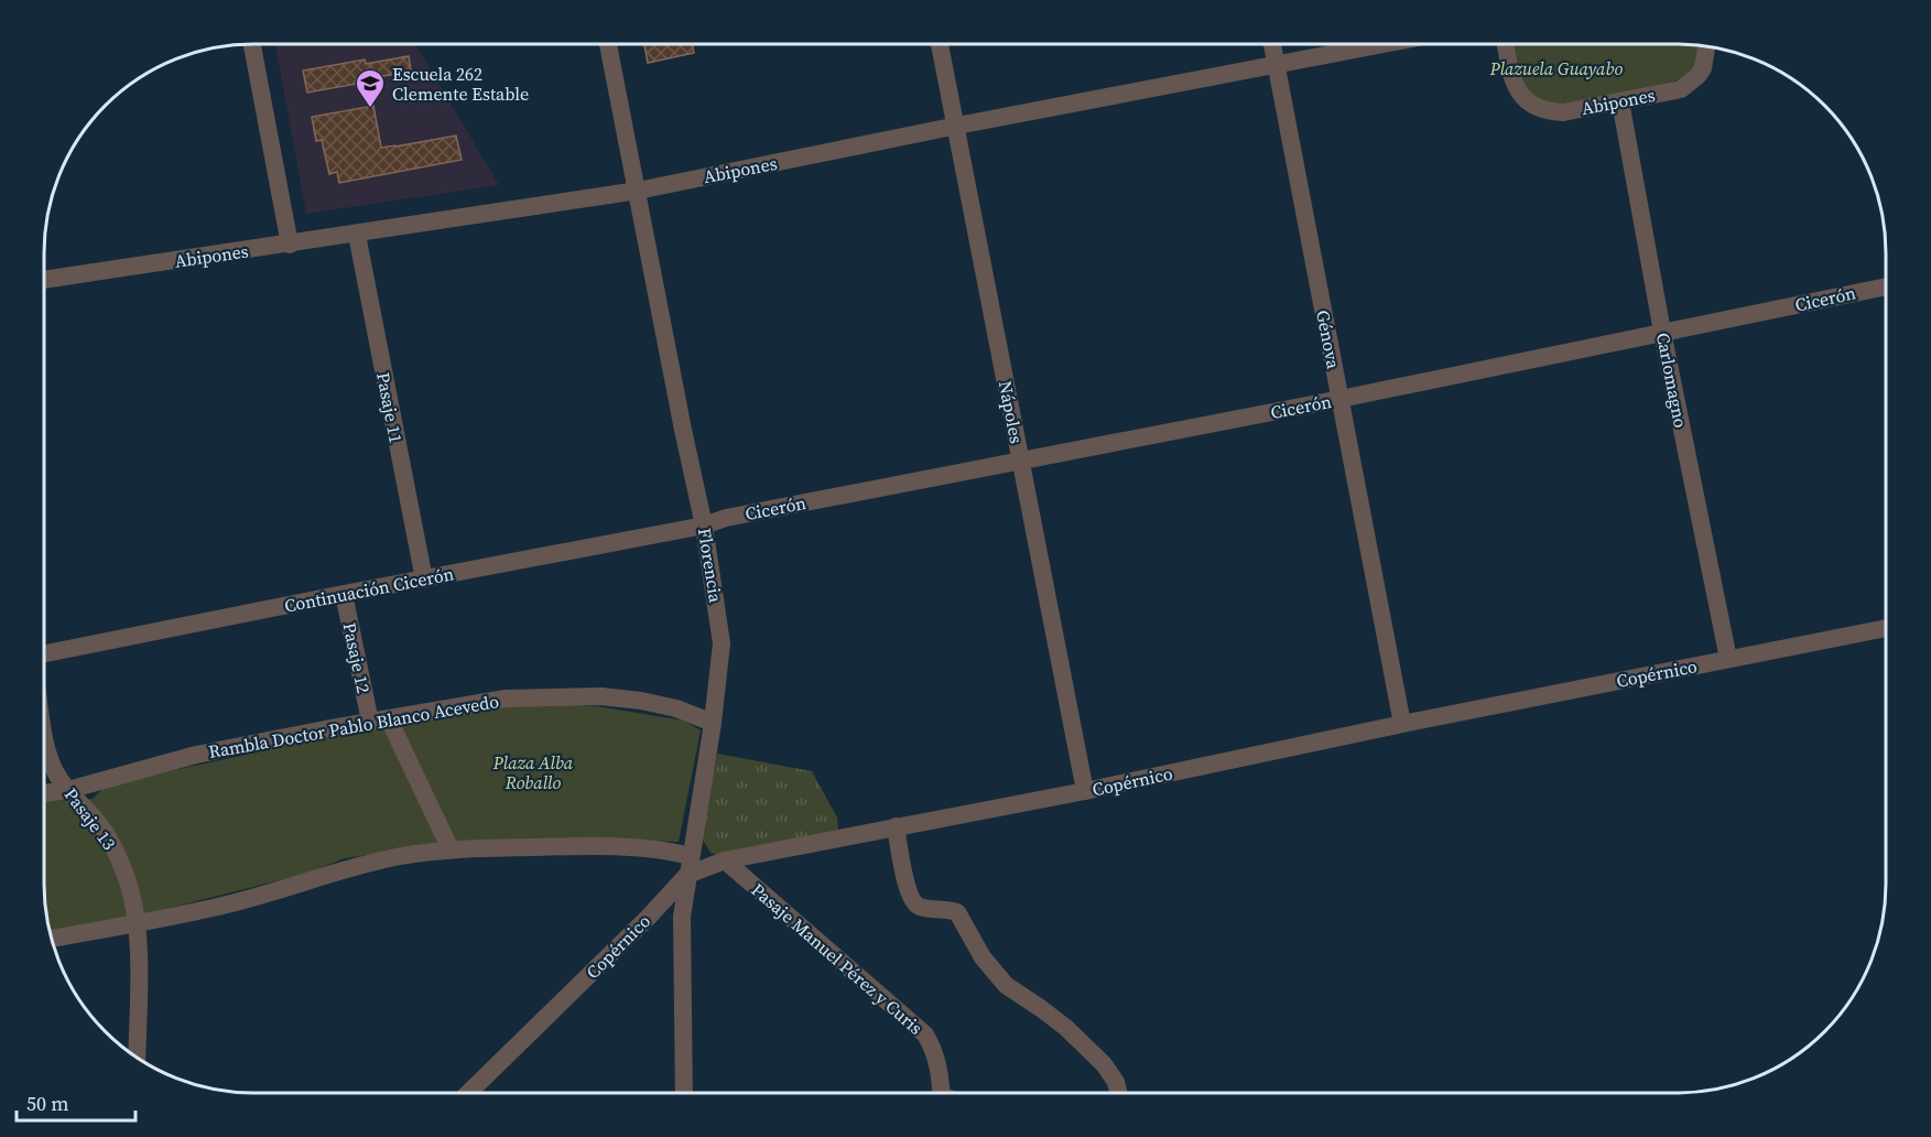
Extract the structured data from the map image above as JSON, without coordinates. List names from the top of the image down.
{
  "streets": {
    "street": [
      "Abipones",
      "Cicerón",
      "Génova",
      "Carlomagno",
      "Pasaje 11",
      "Nápoles",
      "Florencia",
      "Continuación Cicerón",
      "Pasaje 12",
      "Copérnico",
      "Rambla Doctor Pablo Blanco Acevedo",
      "Pasaje 13",
      "Pasaje Manuel Pérez y Curis"
    ]
  },
  "crossings": [
    ["Abipones", "Génova"],
    ["Abipones", "Carlomagno"],
    ["Abipones", "Pasaje 11"],
    ["Abipones", "Nápoles"],
    ["Abipones", "Florencia"],
    ["Cicerón", "Génova"],
    ["Cicerón", "Carlomagno"],
    ["Cicerón", "Nápoles"],
    ["Cicerón", "Florencia"],
    ["Cicerón", "Continuación Cicerón"],
    ["Génova", "Copérnico"],
    ["Carlomagno", "Copérnico"],
    ["Pasaje 11", "Continuación Cicerón"],
    ["Nápoles", "Copérnico"],
    ["Florencia", "Continuación Cicerón"],
    ["Florencia", "Copérnico"],
    ["Florencia", "Rambla Doctor Pablo Blanco Acevedo"],
    ["Continuación Cicerón", "Pasaje 12"],
    ["Pasaje 12", "Rambla Doctor Pablo Blanco Acevedo"],
    ["Copérnico", "Pasaje Manuel Pérez y Curis"],
    ["Rambla Doctor Pablo Blanco Acevedo", "Pasaje 13"]
  ],
  "parks": ["Plazuela Guayabo", "Plaza Alba Roballo"],
  "places": {
    "school or university": ["Escuela 262 Clemente Estable"]
  },
  "scale_bar": "50 m"
}
